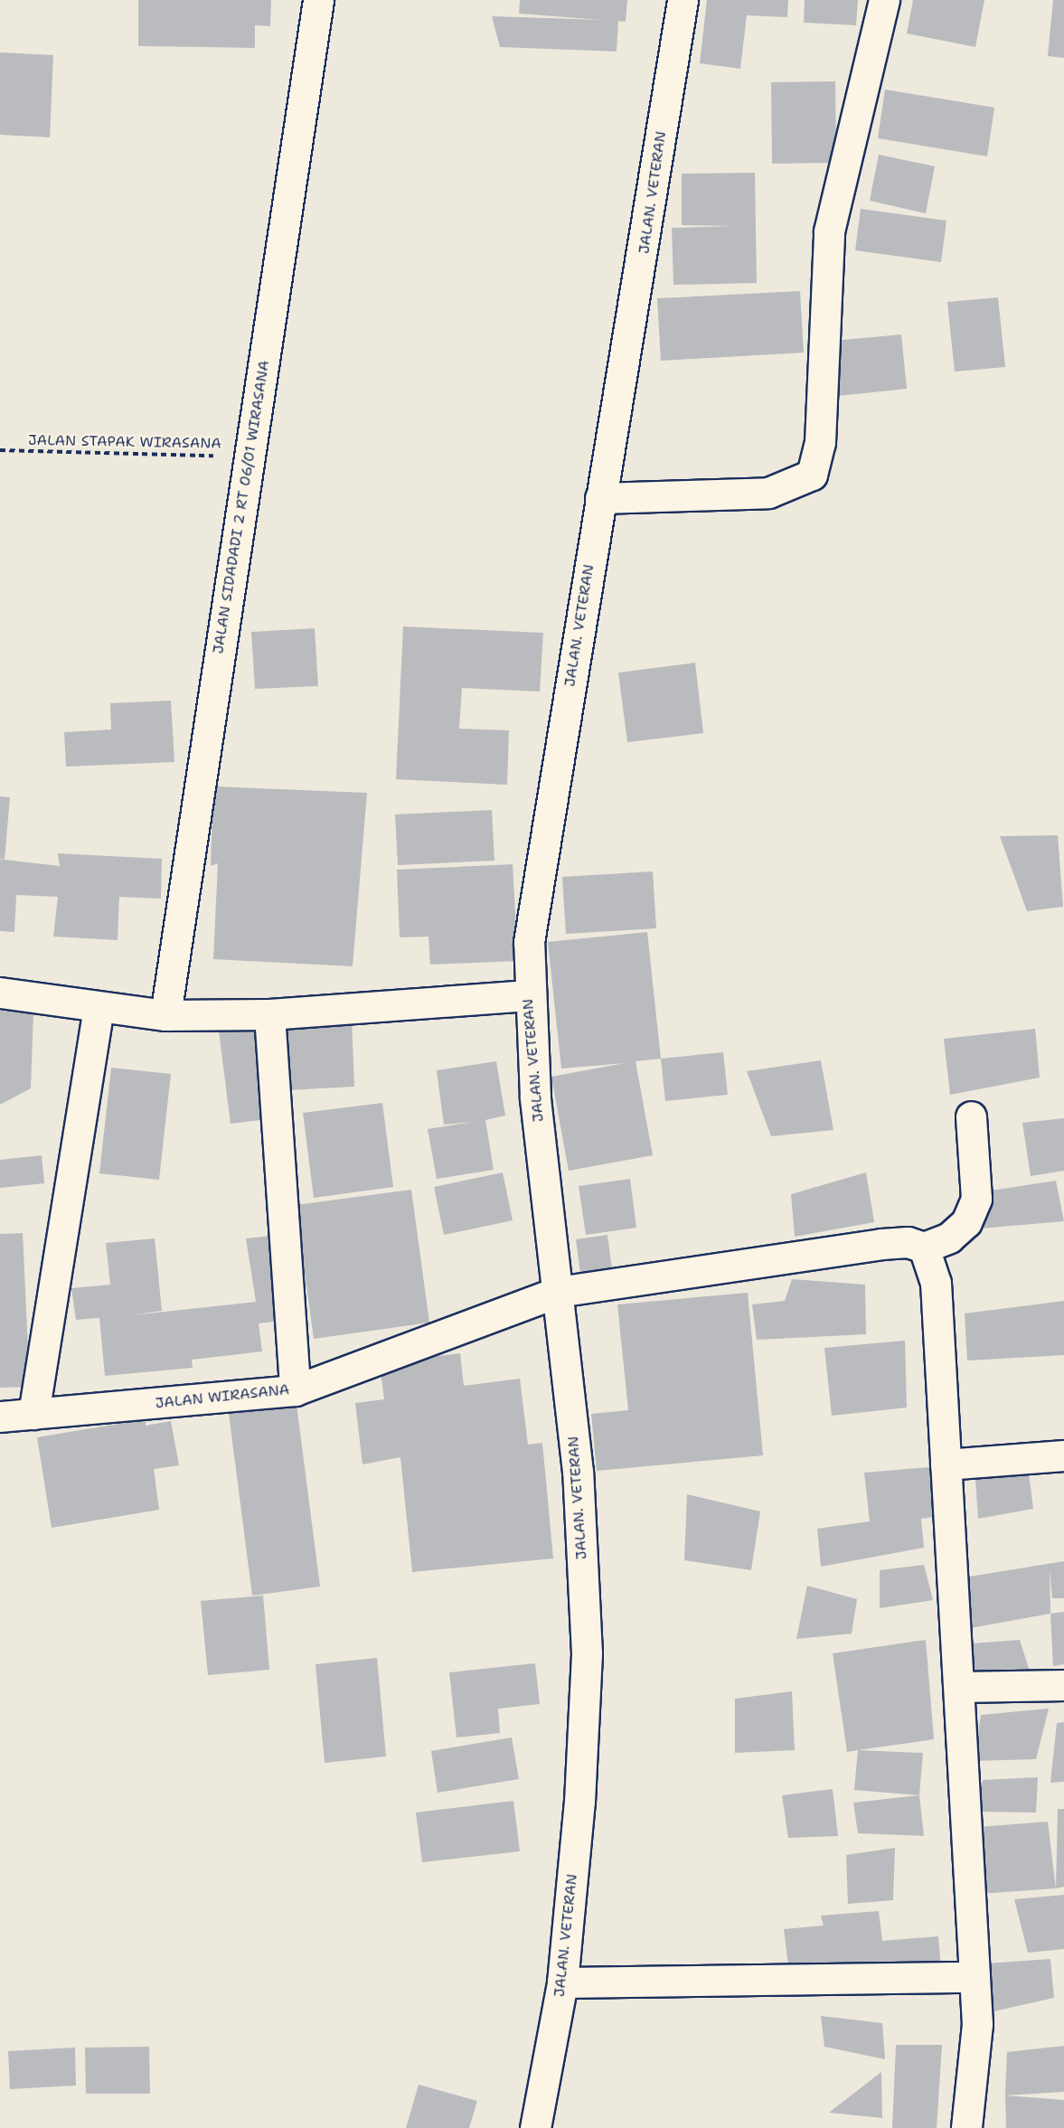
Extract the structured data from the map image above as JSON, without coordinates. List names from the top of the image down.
{
  "streets": {
    "street": ["JALAN. VETERAN", "JALAN SIDADADI 2 RT 06/01 WIRASANA", "JALAN WIRASANA"],
    "path": ["JALAN STAPAK WIRASANA"]
  },
  "crossings": [
    ["JALAN. VETERAN", "JALAN WIRASANA"],
    ["JALAN STAPAK WIRASANA", "JALAN SIDADADI 2 RT 06/01 WIRASANA"]
  ]
}
